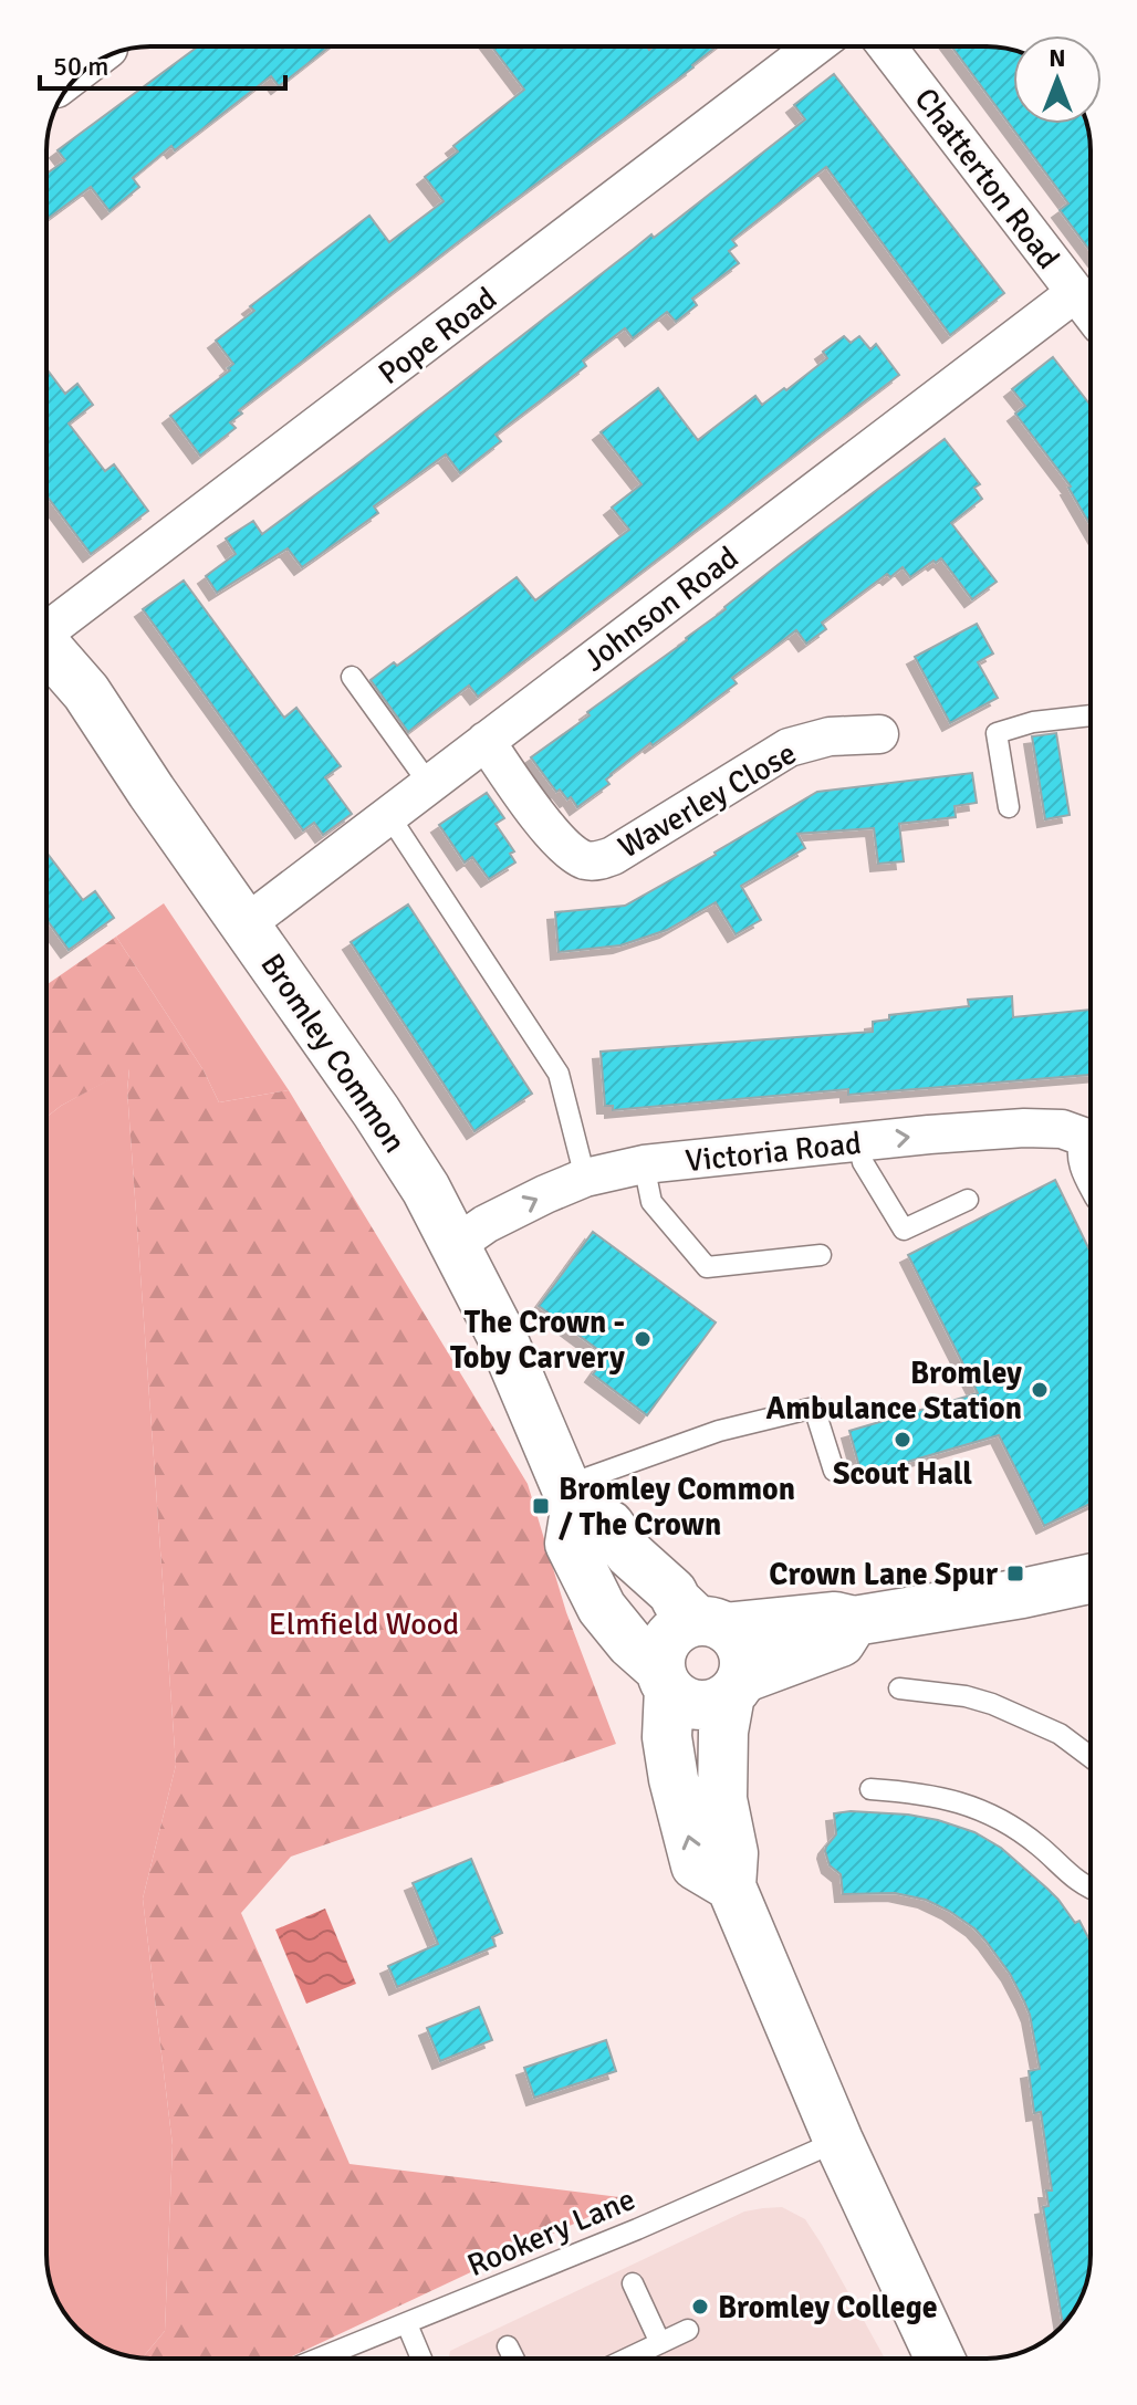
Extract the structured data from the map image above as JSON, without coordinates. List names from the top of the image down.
{
  "streets": {
    "main road": ["Bromley Common"],
    "street": [
      "Chatterton Road",
      "Pope Road",
      "Johnson Road",
      "Waverley Close",
      "Victoria Road"
    ],
    "lane": ["Rookery Lane"]
  },
  "crossings": [
    ["Chatterton Road", "Johnson Road"],
    ["Johnson Road", "Waverley Close"],
    ["Johnson Road", "Bromley Common"],
    ["Bromley Common", "Victoria Road"]
  ],
  "one_way": ["Victoria Road"],
  "parks": ["Elmfield Wood"],
  "places": {
    "other": [
      "The Crown - Toby Carvery",
      "Bromley Ambulance Station",
      "Scout Hall",
      "Bromley College"
    ],
    "transit": ["Bromley Common / The Crown", "Crown Lane Spur"]
  },
  "scale_bar": "50 m",
  "north": "top"
}
